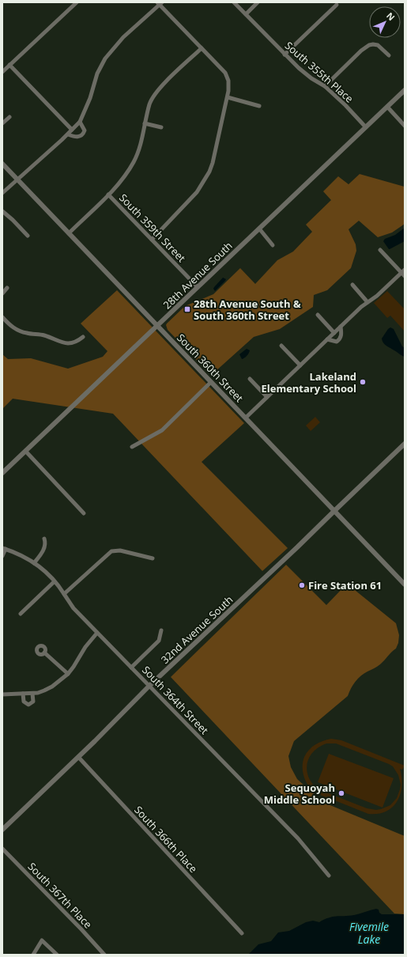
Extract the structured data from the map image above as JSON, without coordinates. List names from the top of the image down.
{
  "streets": {
    "street": [
      "South 355th Place",
      "South 359th Street",
      "28th Avenue South",
      "South 360th Street",
      "32nd Avenue South",
      "South 364th Street",
      "South 366th Place",
      "South 367th Place"
    ]
  },
  "crossings": [
    ["South 355th Place", "28th Avenue South"],
    ["South 359th Street", "28th Avenue South"],
    ["28th Avenue South", "South 360th Street"],
    ["South 360th Street", "32nd Avenue South"],
    ["32nd Avenue South", "South 364th Street"],
    ["32nd Avenue South", "South 366th Place"]
  ],
  "water": ["Fivemile Lake"],
  "places": {
    "transit": ["28th Avenue South & South 360th Street"],
    "other": ["Lakeland Elementary School", "Fire Station 61", "Sequoyah Middle School"]
  },
  "north": "top right"
}
